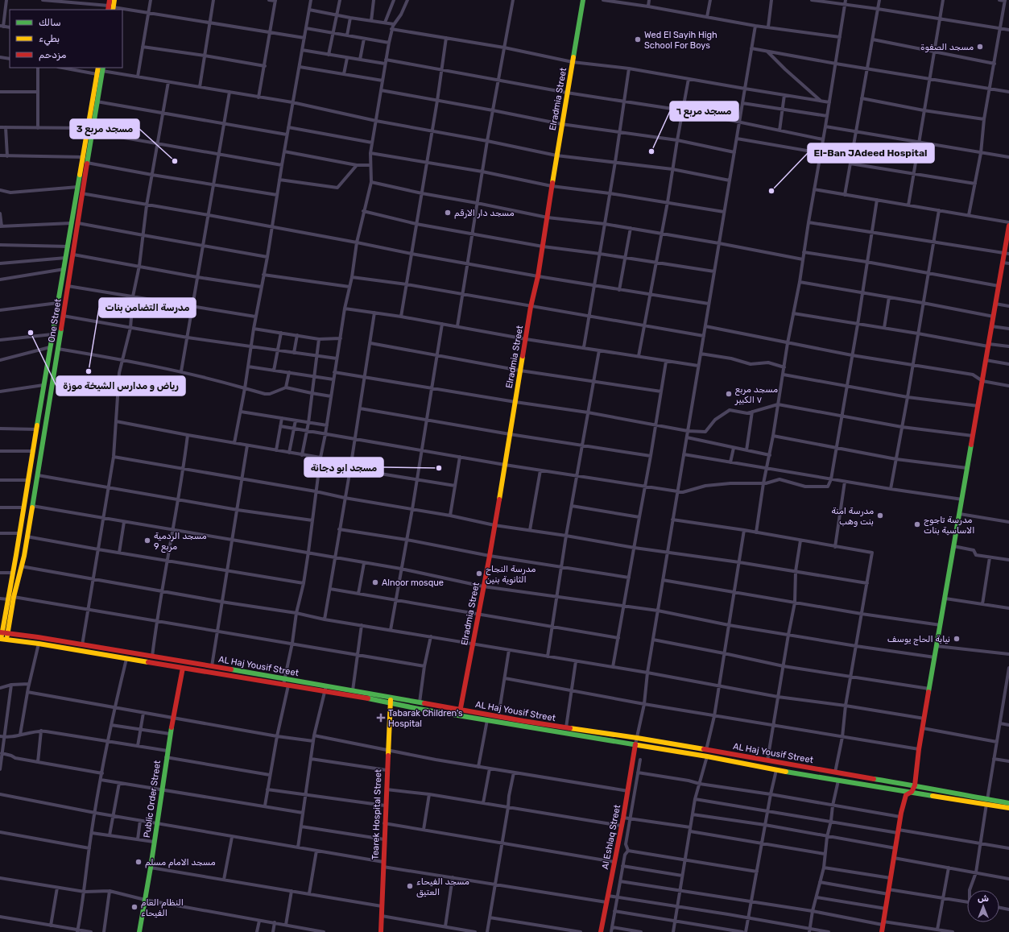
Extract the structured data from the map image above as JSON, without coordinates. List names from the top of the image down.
{
  "streets": {
    "street": [
      "Elradmia Street",
      "One Street",
      "AL Haj Yousif Street",
      "Public Order Street",
      "Tearek Hospital Street",
      "Al Eshlaq Street"
    ]
  },
  "crossings": [
    ["Elradmia Street", "AL Haj Yousif Street"],
    ["One Street", "AL Haj Yousif Street"],
    ["AL Haj Yousif Street", "Public Order Street"],
    ["AL Haj Yousif Street", "Tearek Hospital Street"],
    ["AL Haj Yousif Street", "Al Eshlaq Street"]
  ],
  "places": {
    "other": [
      "Wed El Sayih High School For Boys",
      "مسجد الصفوة",
      "مسجد مربع ٦",
      "مسجد مربع 3",
      "El-Ban JAdeed Hospital",
      "مسجد دار الارقم",
      "رياض و مدارس الشيخة موزة",
      "مدرسة التضامن بنات",
      "مسجد مربع ٧ الكبير",
      "مسجد ابو دجانة",
      "مدرسة امنة بنت وهب",
      "مدرسة تاجوج الاساسية بنات",
      "مسجد الردمية مربع 9",
      "مدرسة النجاح الثانوية بنين",
      "Alnoor mosque",
      "نيابة الحاج يوسف",
      "مسجد الامام مسلم",
      "مسجد الفيحاء العتيق",
      "النظام العام الفيحاء"
    ],
    "health": ["Tabarak Children's Hospital"]
  },
  "legend": ["سالك", "بطيء", "مزدحم"],
  "north": "top"
}
